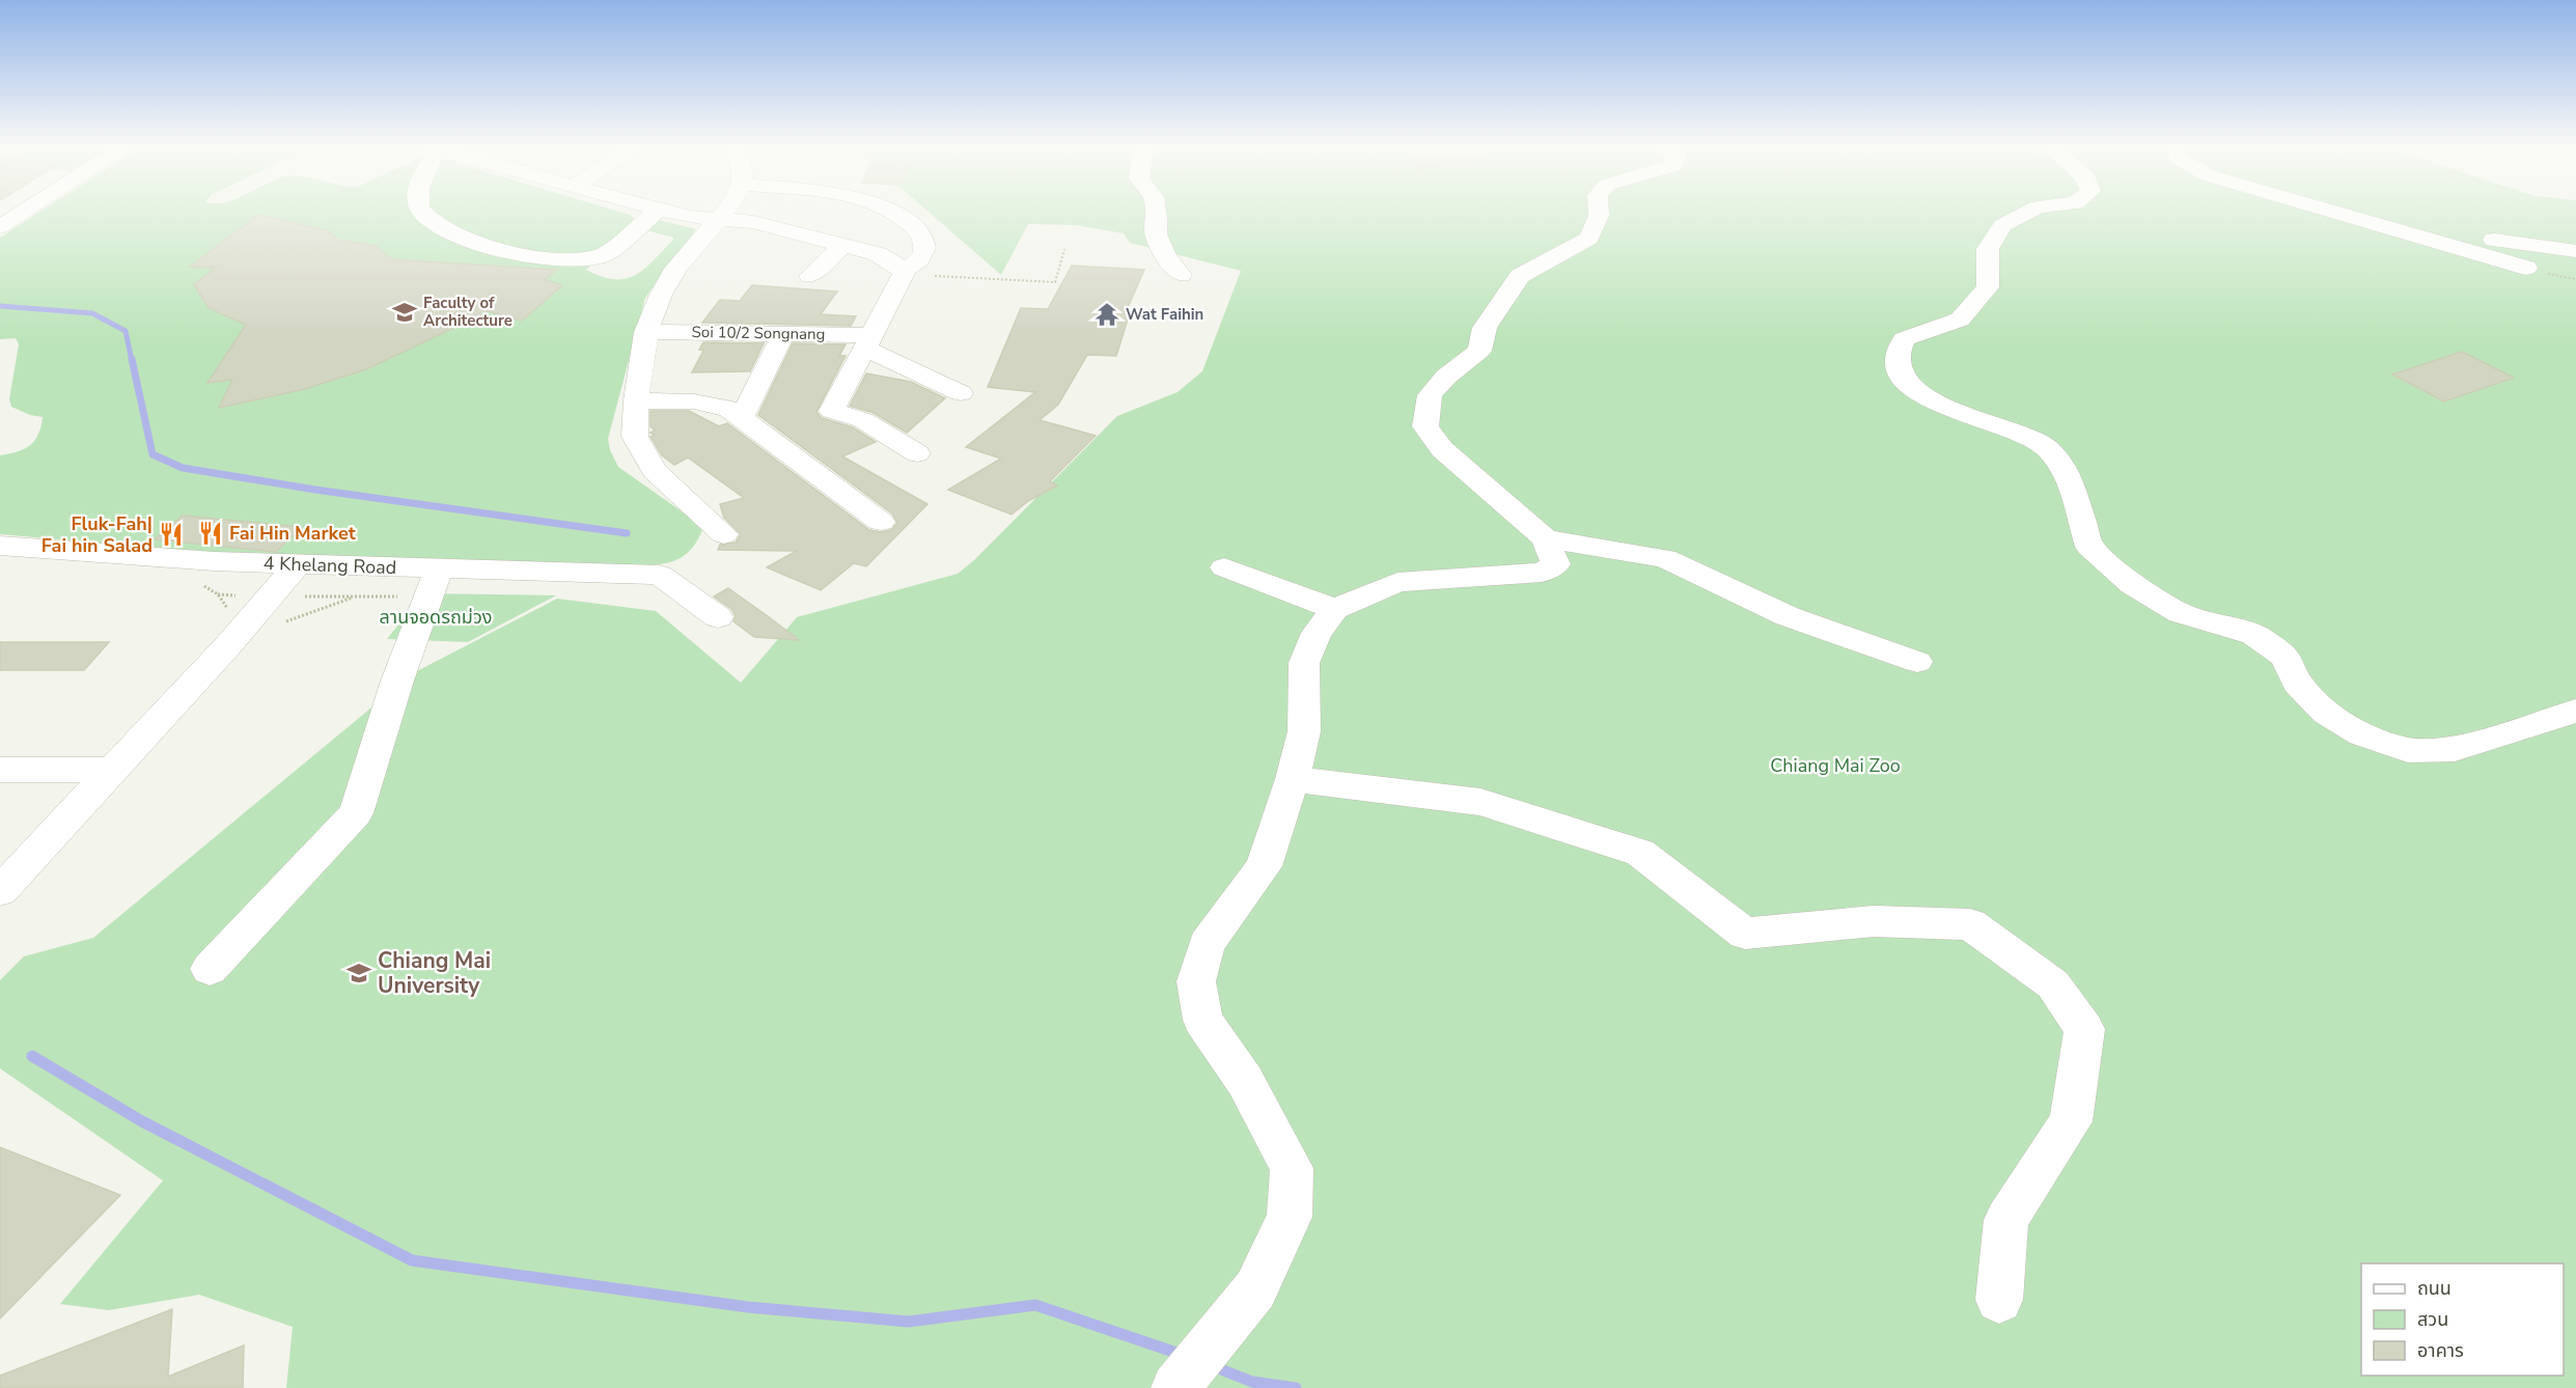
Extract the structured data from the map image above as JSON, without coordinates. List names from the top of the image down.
{
  "streets": {
    "street": ["Soi 10/2 Songnang", "4 Khelang Road"]
  },
  "parks": ["ลานจอดรถม่วง", "Chiang Mai Zoo"],
  "places": {
    "school or university": ["Faculty of Architecture", "Chiang Mai University"],
    "temple": ["Wat Faihin"],
    "restaurant": ["Fai Hin Market", "Fluk-Fah| Fai hin Salad"]
  },
  "legend": ["ถนน", "สวน", "อาคาร"]
}
